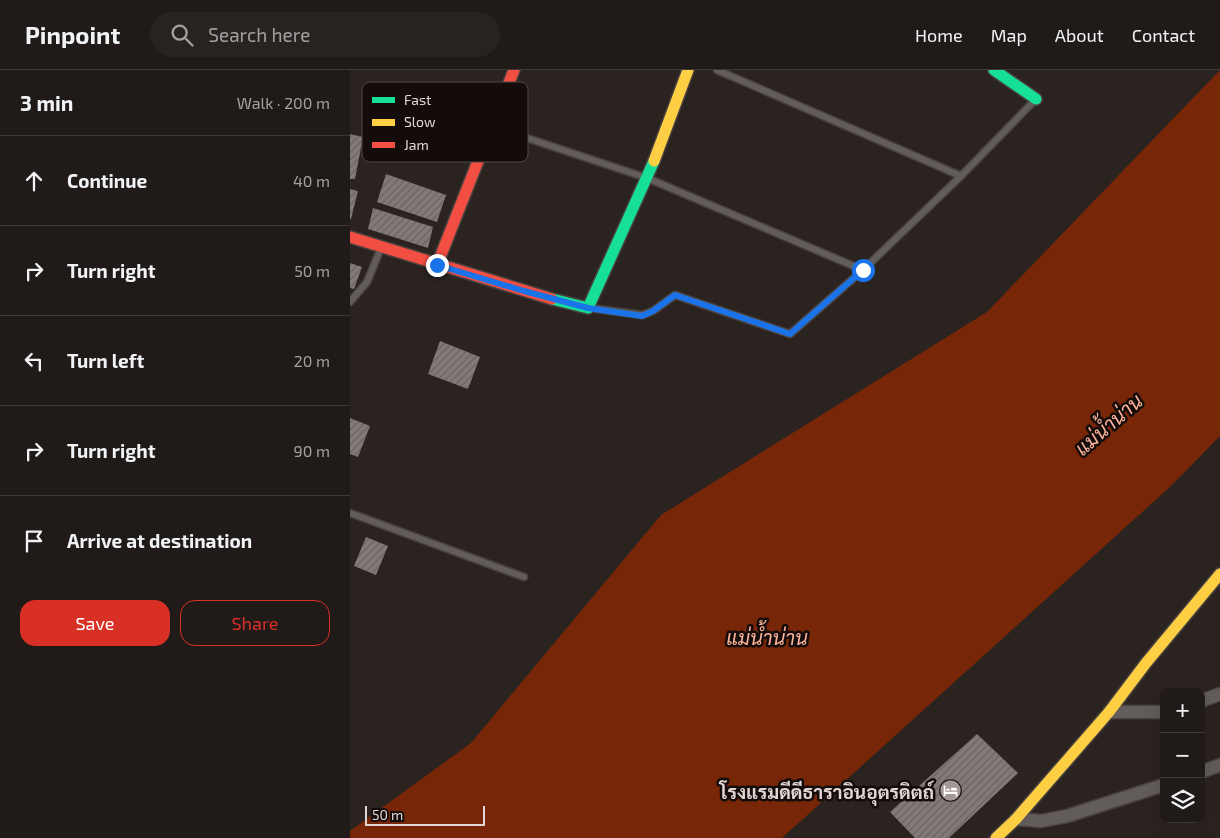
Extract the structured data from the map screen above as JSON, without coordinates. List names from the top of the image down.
{
  "water": ["แม่น้ำน่าน"],
  "places": {
    "hotel": ["โรงแรมดีดีธาราอินอุตรดิตถ์"]
  },
  "legend": ["Fast", "Slow", "Jam"],
  "scale_bar": "50 m",
  "page": {
    "header": "Pinpoint",
    "search": "Search here",
    "nav": [
      "Home",
      "Map",
      "About",
      "Contact"
    ],
    "heading": ["3 min", "Walk · 200 m"],
    "list": [
      ["Continue", "40 m"],
      ["Turn right", "50 m"],
      ["Turn left", "20 m"],
      ["Turn right", "90 m"],
      "Arrive at destination"
    ],
    "buttons": ["Save", "Share"],
    "map_buttons": ["+", "−"],
    "scale": "50 m"
  }
}
